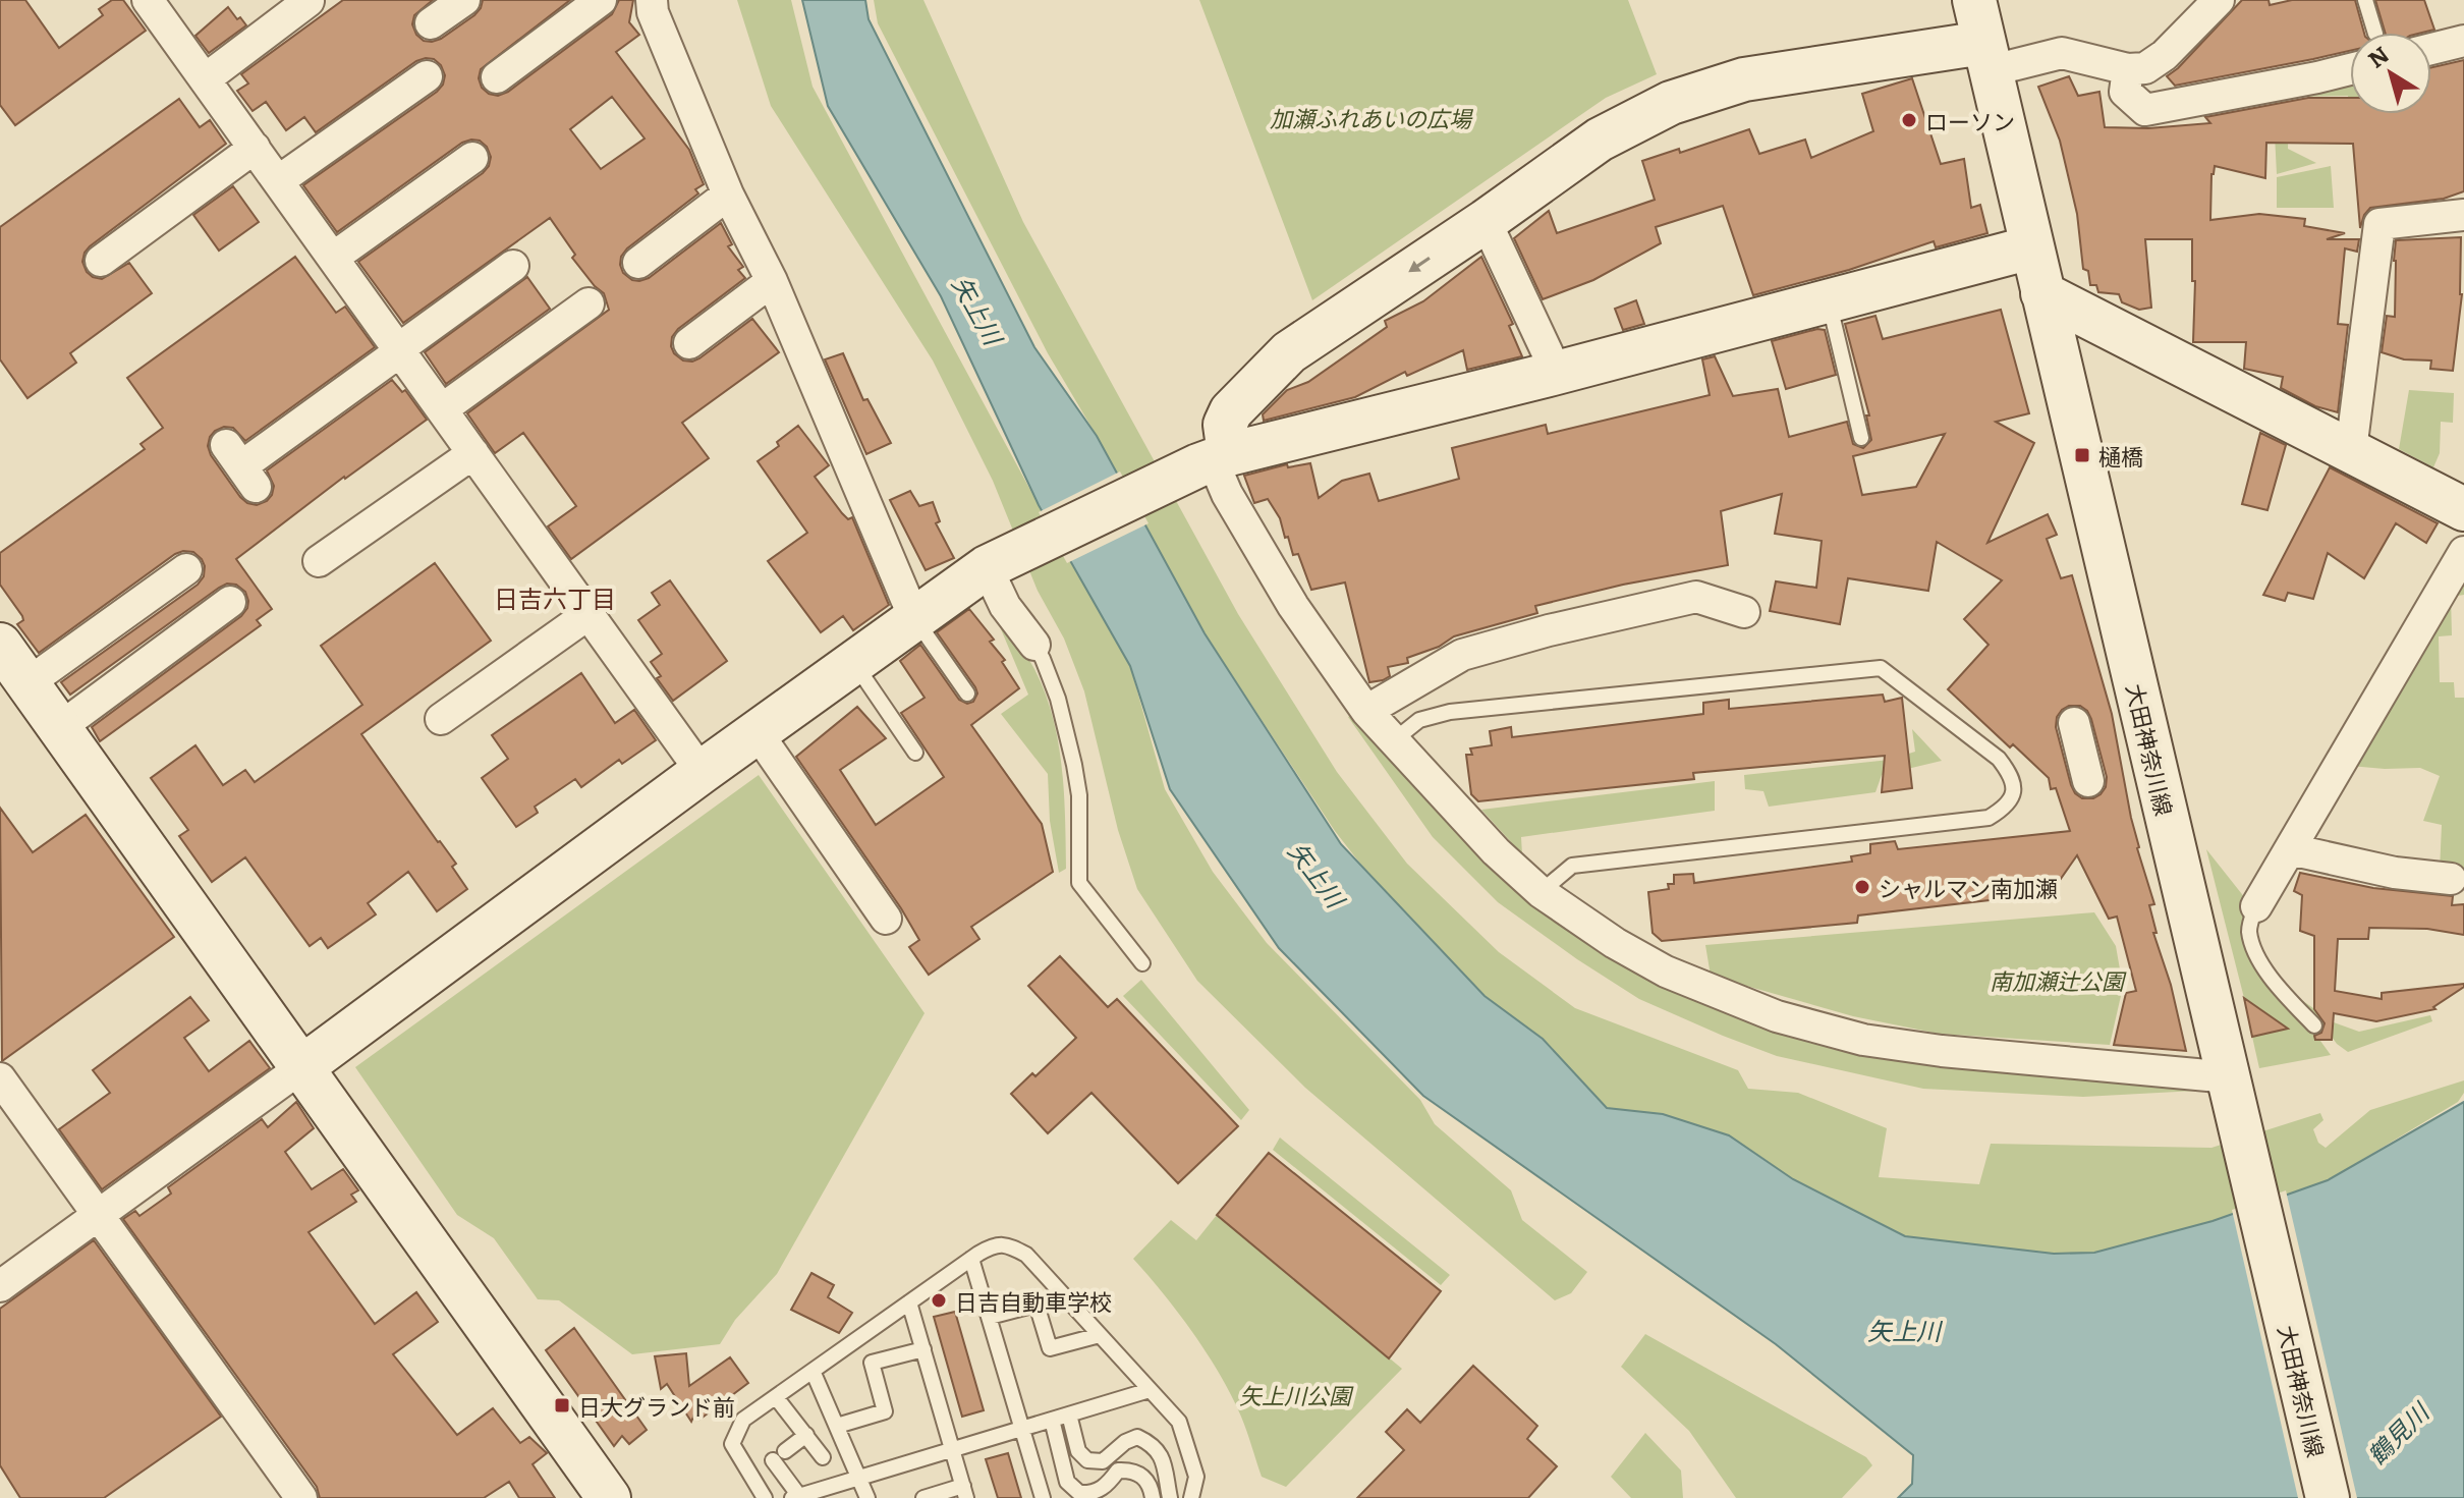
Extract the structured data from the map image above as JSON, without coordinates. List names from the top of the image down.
{
  "streets": {
    "street": ["大田神奈川線"]
  },
  "districts": ["日吉六丁目"],
  "water": ["矢上川", "鶴見川"],
  "parks": ["加瀬ふれあいの広場", "南加瀬辻公園", "矢上川公園"],
  "places": {
    "other": ["ローソン", "シャルマン南加瀬", "日吉自動車学校"],
    "transit": ["樋橋", "日大グランド前"]
  },
  "north": "top left"
}
